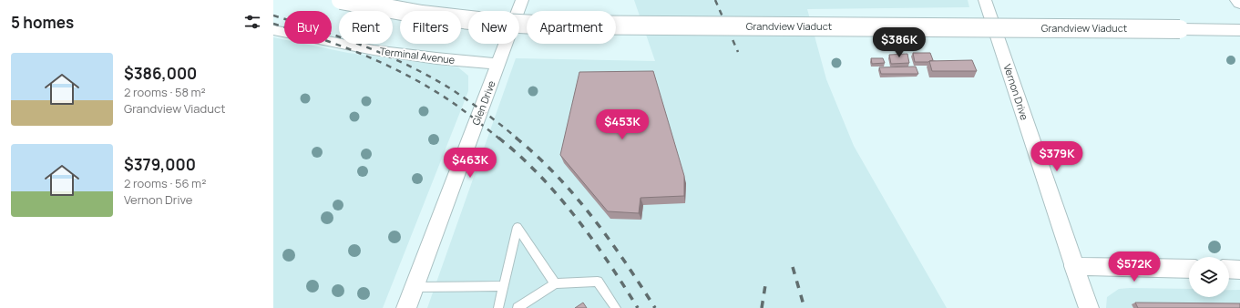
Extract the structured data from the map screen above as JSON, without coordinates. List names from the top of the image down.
{
  "streets": {
    "main road": ["Grandview Viaduct"],
    "street": ["Terminal Avenue", "Vernon Drive", "Glen Drive"]
  },
  "crossings": [
    ["Terminal Avenue", "Glen Drive"]
  ],
  "page": {
    "heading": "5 homes",
    "chip": [
      "Buy",
      "Rent",
      "Filters",
      "New",
      "Apartment"
    ],
    "price": [
      "$386K",
      "$453K",
      "$379K",
      "$463K",
      "$572K"
    ],
    "list": [
      {
        "name": "$386,000",
        "note": "2 rooms · 58 m² · Grandview Viaduct"
      },
      {
        "name": "$379,000",
        "note": "2 rooms · 56 m² · Vernon Drive"
      }
    ]
  }
}
